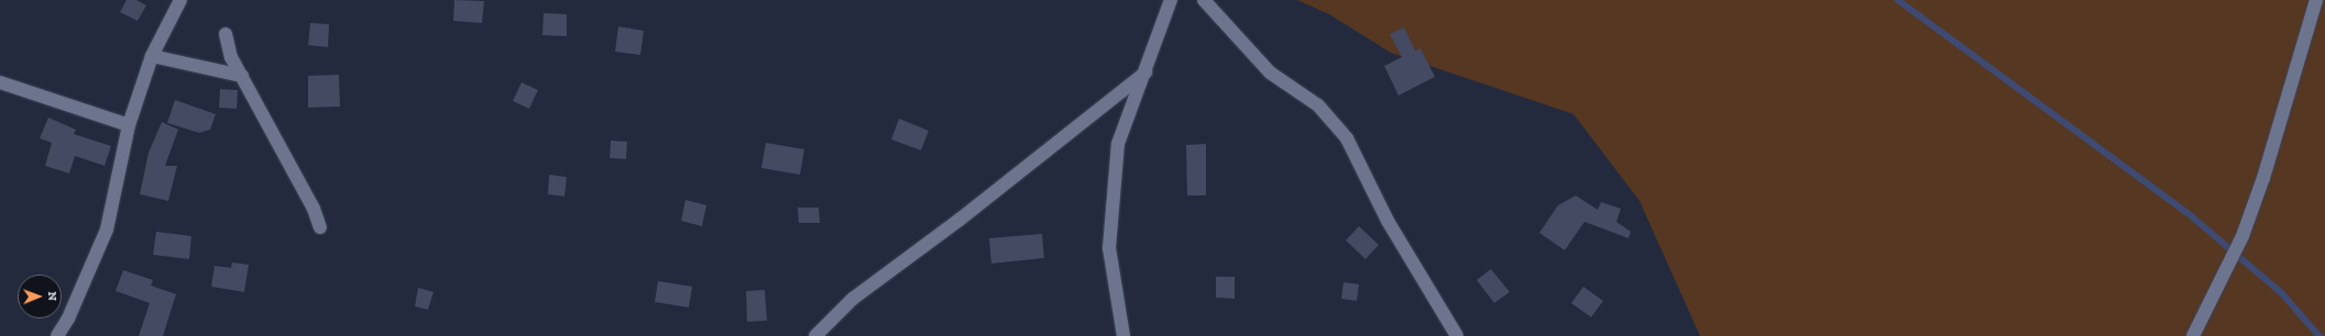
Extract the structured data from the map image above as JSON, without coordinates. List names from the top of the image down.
{
  "north": "right"
}
